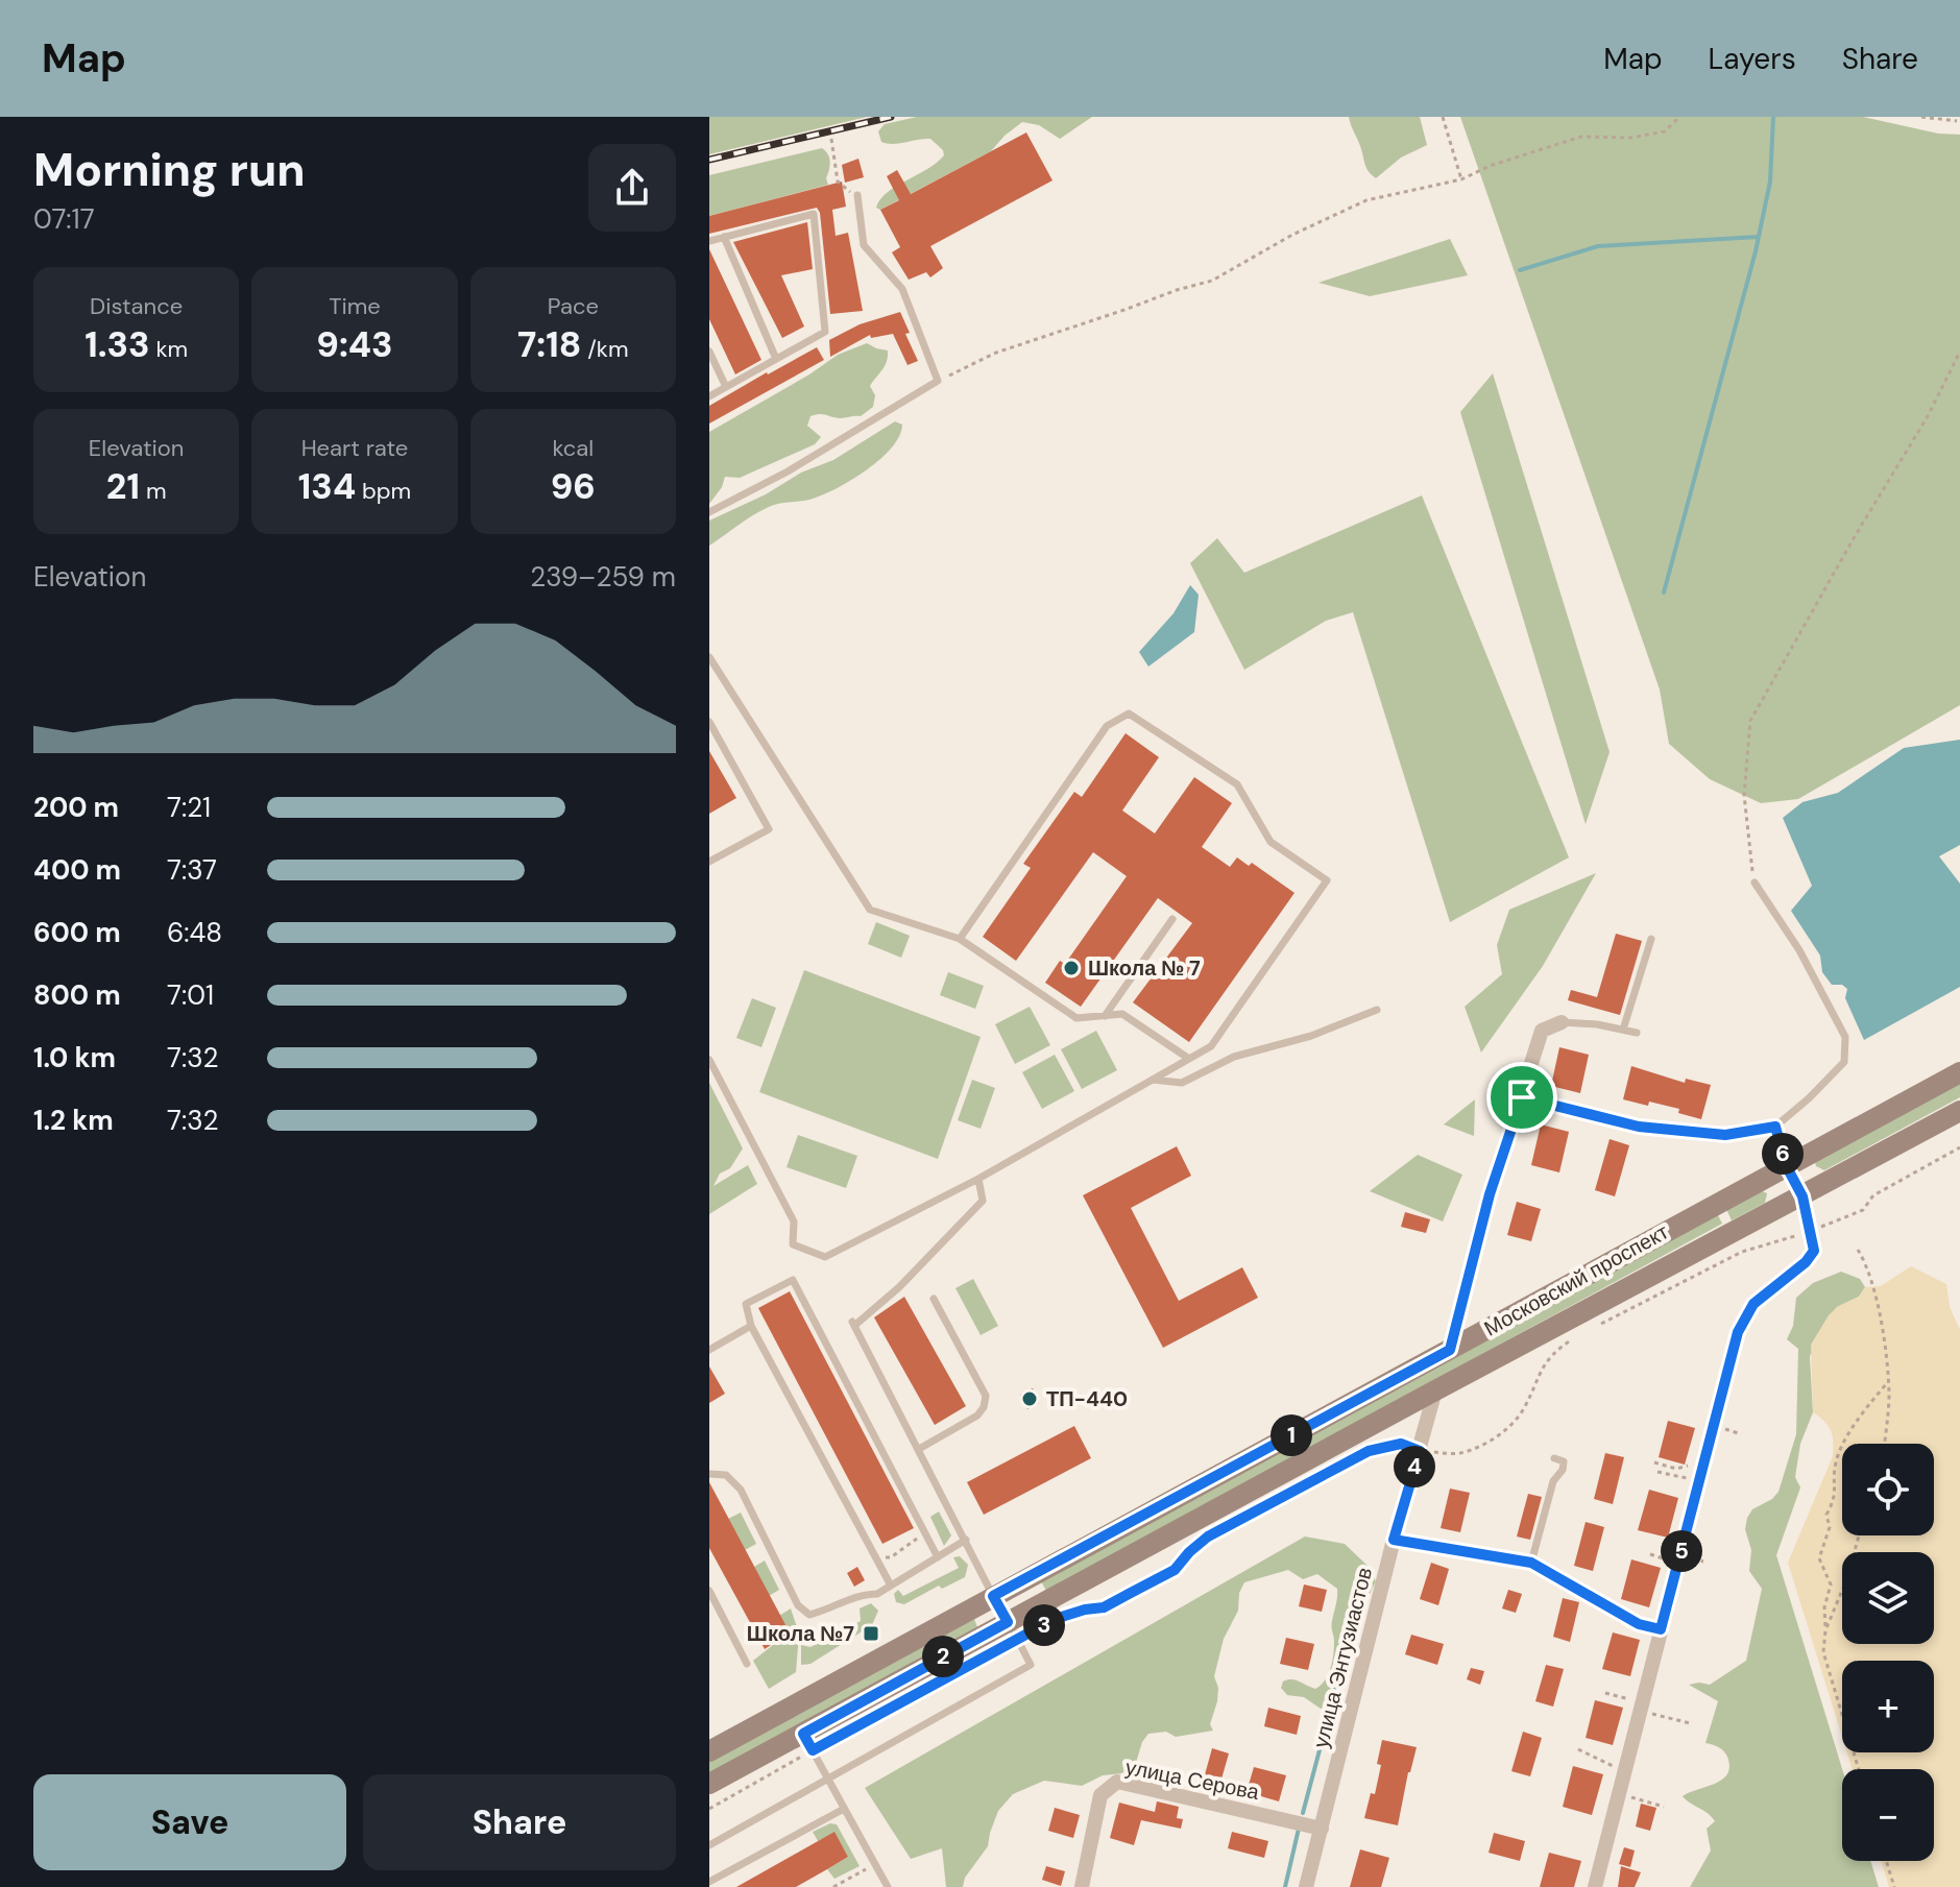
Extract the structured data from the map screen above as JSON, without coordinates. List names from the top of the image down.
{
  "streets": {
    "main road": ["Московский проспект"],
    "street": ["улица Энтузиастов", "улица Серова"]
  },
  "crossings": [
    ["Московский проспект", "улица Энтузиастов"],
    ["улица Энтузиастов", "улица Серова"]
  ],
  "places": {
    "other": ["Школа № 7", "ТП-440"],
    "transit": ["Школа №7"]
  },
  "page": {
    "header": "Map",
    "nav": ["Map", "Layers", "Share"],
    "heading": ["Morning run", "07:17"],
    "stats": [
      ["Distance", "1.33 km"],
      ["Time", "9:43"],
      ["Pace", "7:18 /km"],
      ["Elevation", "21 m"],
      ["Heart rate", "134 bpm"],
      ["kcal", "96"]
    ],
    "chart": ["Elevation", "239–259 m"],
    "list": [
      {
        "name": "200 m",
        "note": "7:21"
      },
      {
        "name": "400 m",
        "note": "7:37"
      },
      {
        "name": "600 m",
        "note": "6:48"
      },
      {
        "name": "800 m",
        "note": "7:01"
      },
      {
        "name": "1.0 km",
        "note": "7:32"
      },
      {
        "name": "1.2 km",
        "note": "7:32"
      }
    ],
    "pins": [
      "6",
      "1",
      "4",
      "5",
      "3",
      "2"
    ],
    "map_buttons": ["+", "−"],
    "buttons": ["Save", "Share"]
  }
}
